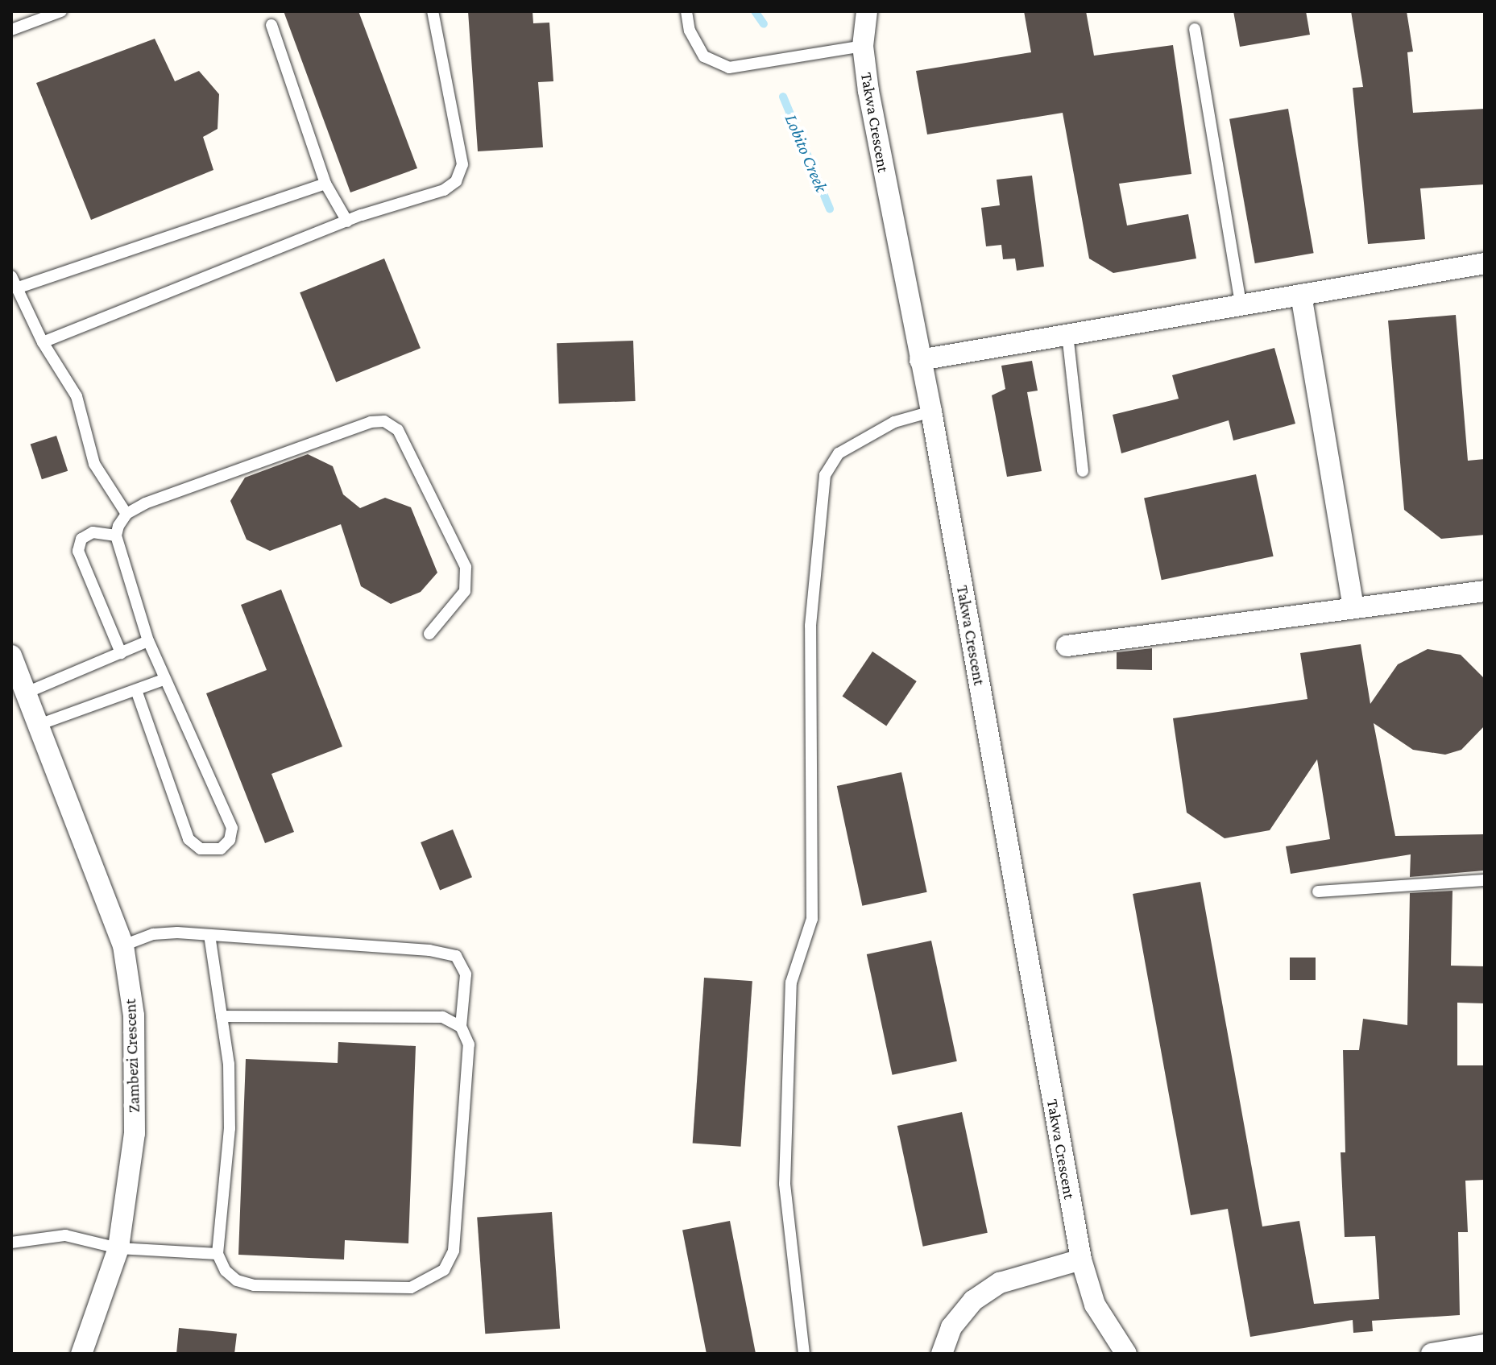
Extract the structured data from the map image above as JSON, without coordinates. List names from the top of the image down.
{
  "streets": {
    "street": ["Takwa Crescent", "Zambezi Crescent"]
  },
  "water": ["Lobito Creek"]
}
